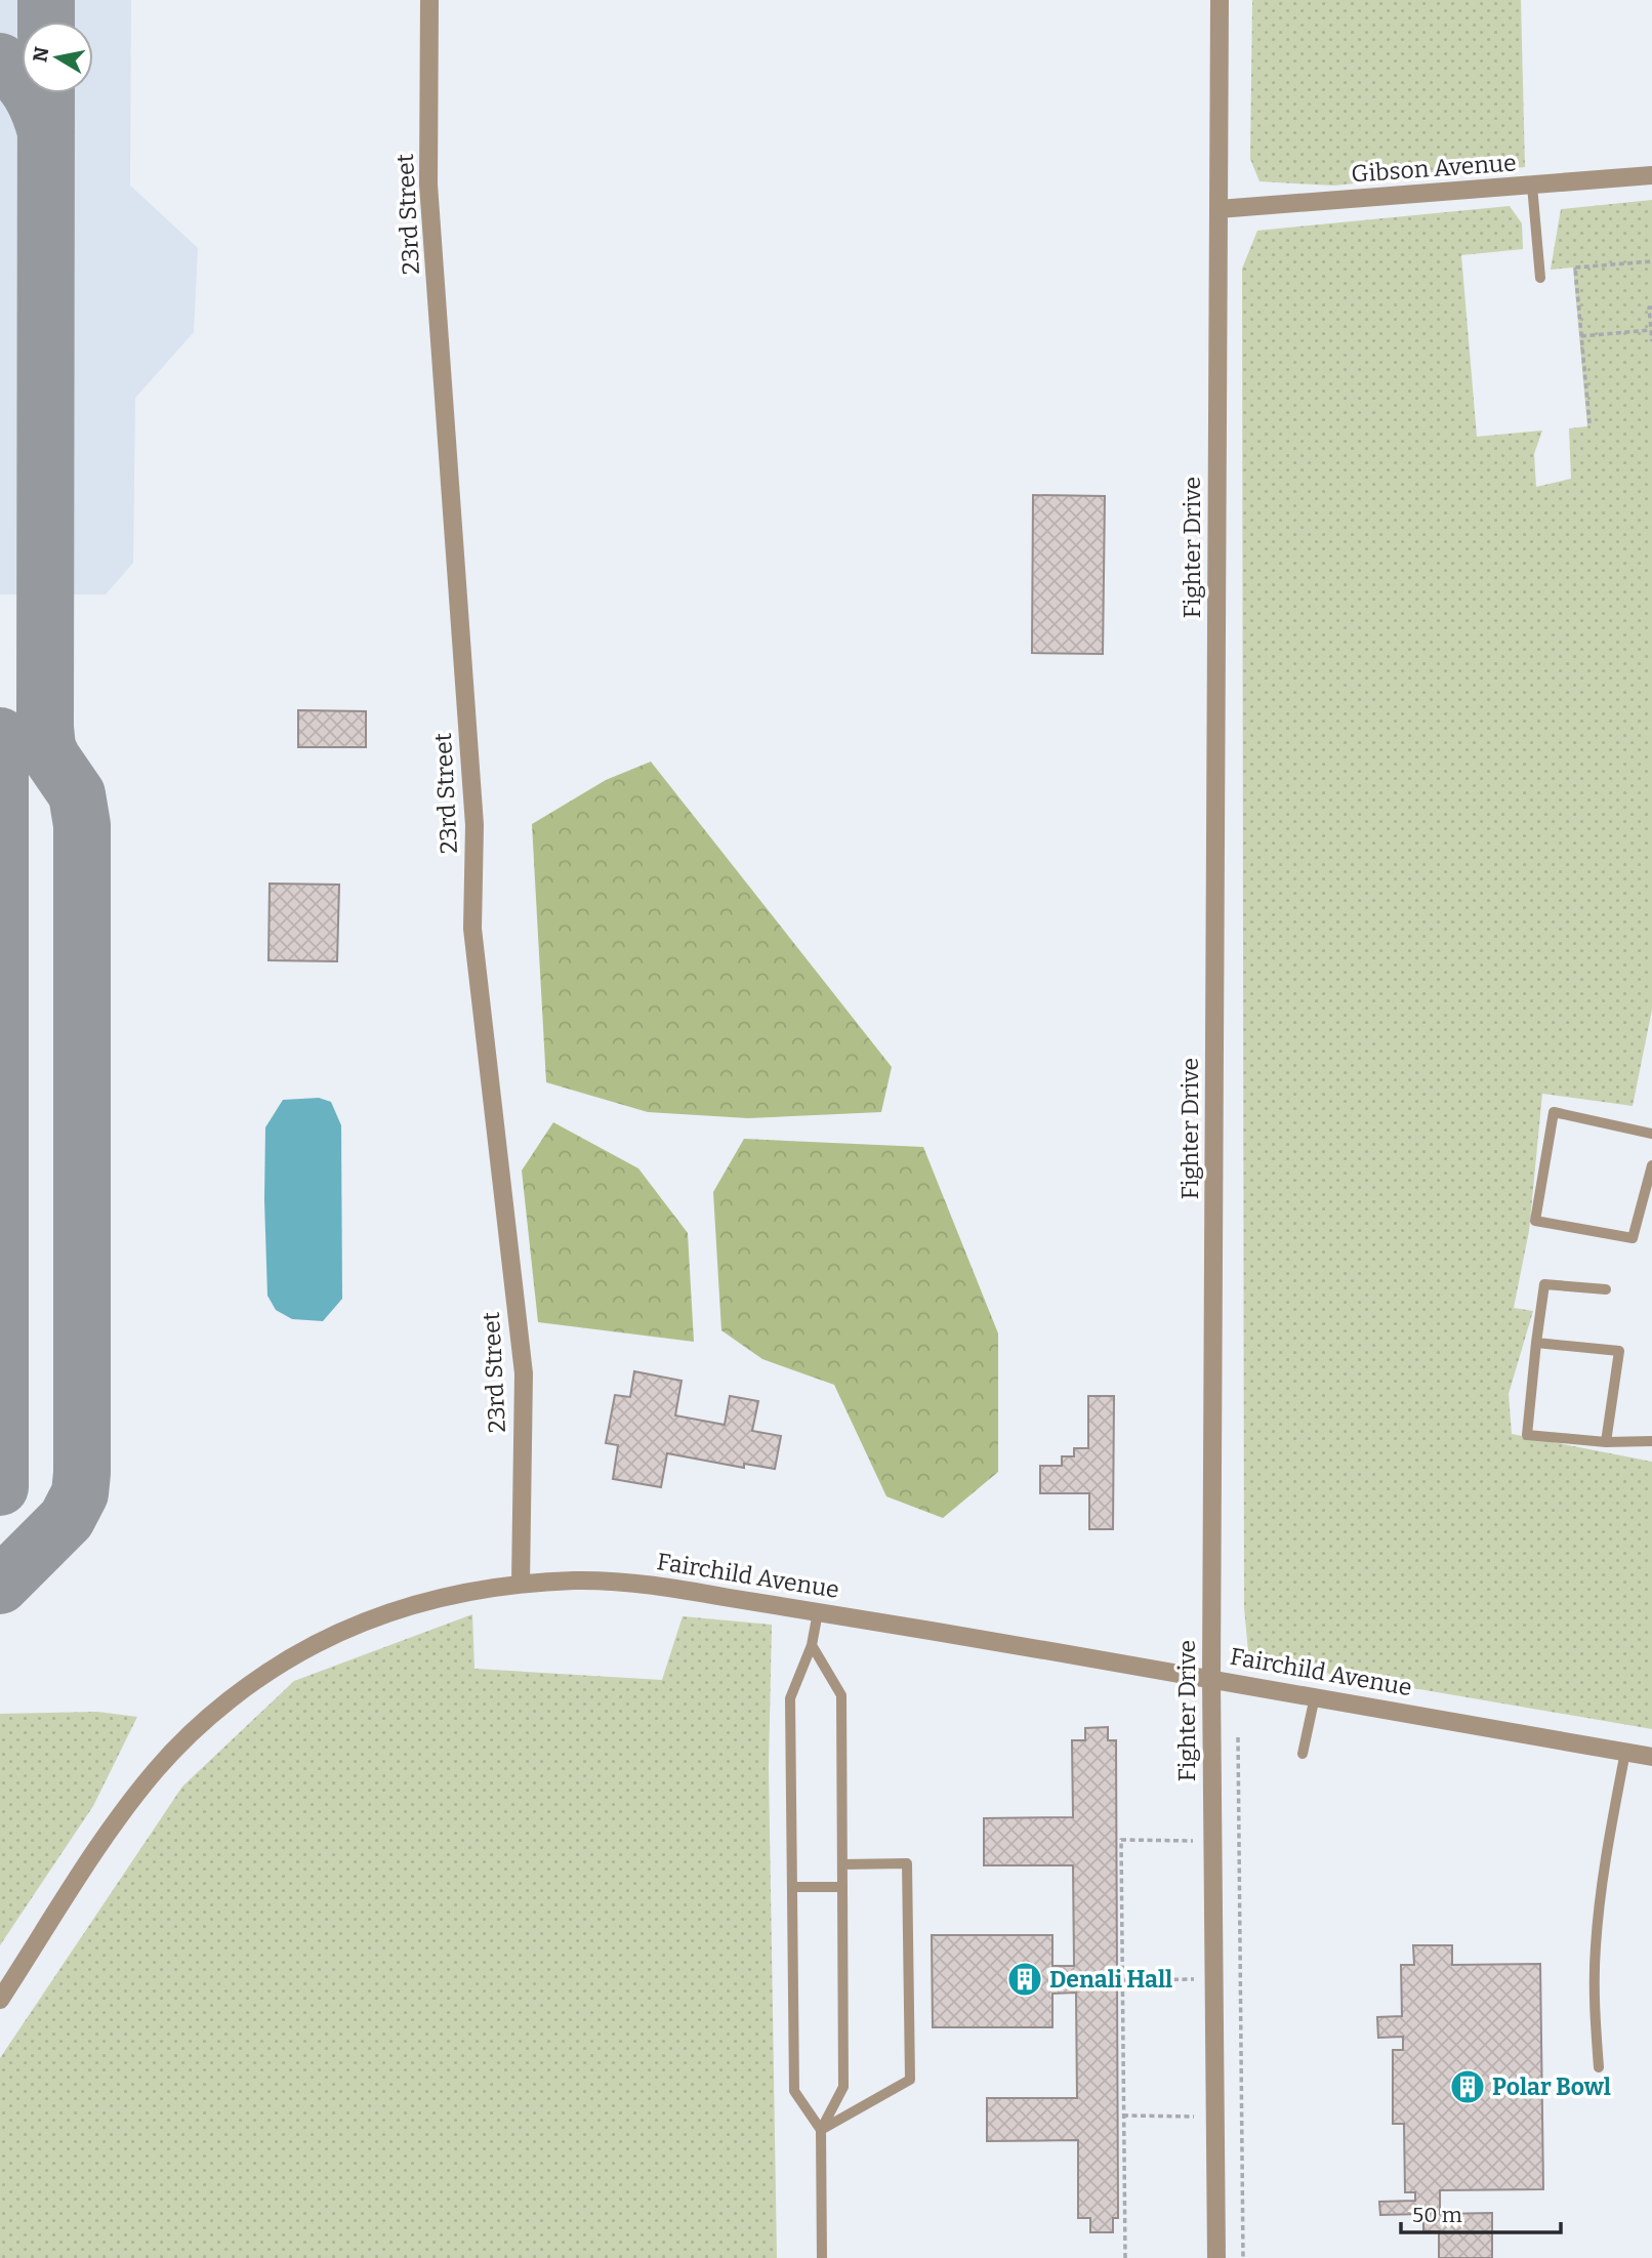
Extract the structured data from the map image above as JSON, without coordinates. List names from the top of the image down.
{
  "streets": {
    "street": [
      "Gibson Avenue",
      "23rd Street",
      "Fighter Drive",
      "Fairchild Avenue"
    ]
  },
  "crossings": [
    ["Gibson Avenue", "Fighter Drive"],
    ["23rd Street", "Fairchild Avenue"],
    ["Fighter Drive", "Fairchild Avenue"]
  ],
  "places": {
    "building": ["Denali Hall", "Polar Bowl"]
  },
  "scale_bar": "50 m",
  "north": "left"
}
